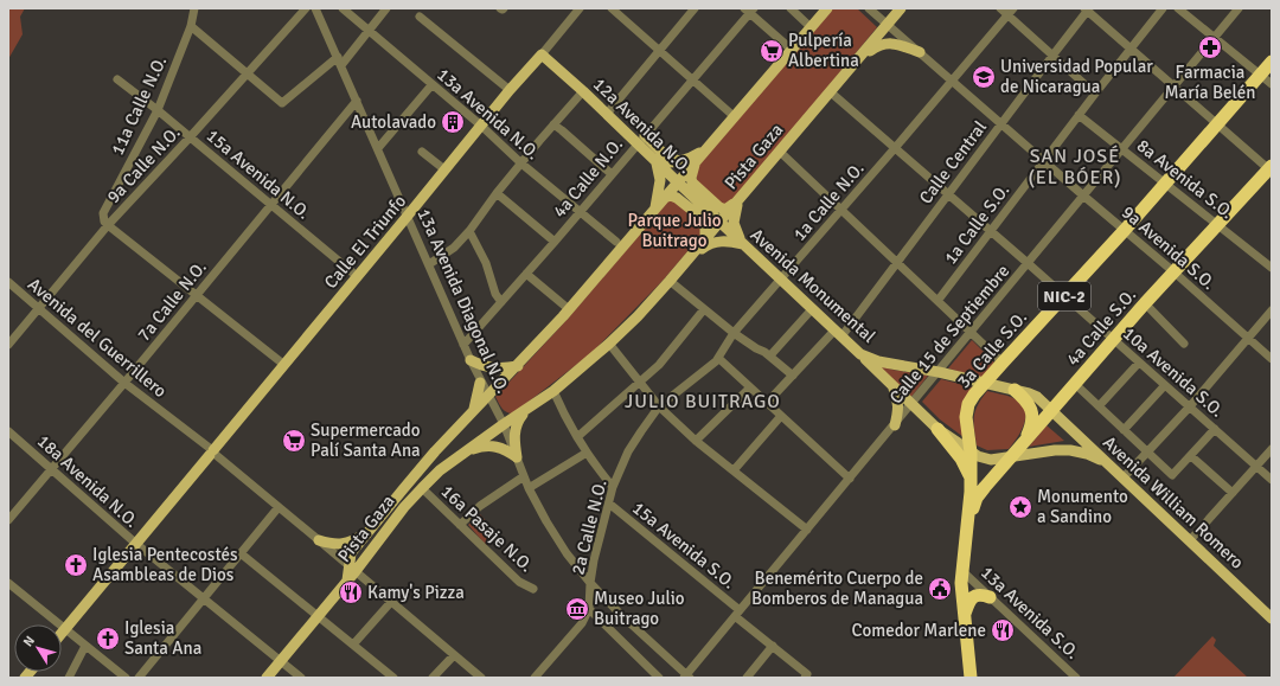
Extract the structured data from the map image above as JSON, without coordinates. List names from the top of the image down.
{
  "streets": {
    "highway": ["NIC-2", "4a Calle S.O.", "3a Calle S.O."],
    "main road": [
      "12a Avenida N.O.",
      "Pista Gaza",
      "Calle El Triunfo",
      "Avenida Monumental",
      "Avenida William Romero"
    ],
    "street": [
      "11a Calle N.O.",
      "13a Avenida N.O.",
      "Calle Central",
      "9a Calle N.O.",
      "15a Avenida N.O.",
      "4a Calle N.O.",
      "8a Avenida S.O.",
      "1a Calle N.O.",
      "1a Calle S.O.",
      "9a Avenida S.O.",
      "7a Calle N.O.",
      "13a Avenida Diagonal N.O.",
      "Calle 15 de Septiembre",
      "Avenida del Guerrillero",
      "10a Avenida S.O.",
      "18a Avenida N.O.",
      "2a Calle N.O.",
      "16a Pasaje N.O.",
      "15a Avenida S.O.",
      "13a Avenida S.O."
    ]
  },
  "crossings": [
    ["11a Calle N.O.", "9a Calle N.O."],
    ["11a Calle N.O.", "15a Avenida N.O."],
    ["13a Avenida N.O.", "4a Calle N.O."],
    ["13a Avenida N.O.", "Calle El Triunfo"],
    ["12a Avenida N.O.", "Pista Gaza"],
    ["12a Avenida N.O.", "4a Calle N.O."],
    ["12a Avenida N.O.", "Calle El Triunfo"],
    ["12a Avenida N.O.", "Avenida Monumental"],
    ["Pista Gaza", "9a Avenida S.O."],
    ["Pista Gaza", "Avenida Monumental"],
    ["Pista Gaza", "13a Avenida Diagonal N.O."],
    ["Pista Gaza", "Avenida del Guerrillero"],
    ["Pista Gaza", "10a Avenida S.O."],
    ["Pista Gaza", "16a Pasaje N.O."],
    ["Calle Central", "9a Avenida S.O."],
    ["Calle Central", "Avenida Monumental"],
    ["Calle Central", "10a Avenida S.O."],
    ["9a Calle N.O.", "15a Avenida N.O."],
    ["9a Calle N.O.", "Avenida del Guerrillero"],
    ["15a Avenida N.O.", "Calle El Triunfo"],
    ["15a Avenida N.O.", "7a Calle N.O."],
    ["4a Calle N.O.", "13a Avenida Diagonal N.O."],
    ["8a Avenida S.O.", "1a Calle S.O."],
    ["8a Avenida S.O.", "4a Calle S.O."],
    ["8a Avenida S.O.", "Calle 15 de Septiembre"],
    ["8a Avenida S.O.", "3a Calle S.O."],
    ["1a Calle N.O.", "9a Avenida S.O."],
    ["1a Calle N.O.", "Avenida Monumental"],
    ["1a Calle N.O.", "10a Avenida S.O."],
    ["1a Calle N.O.", "2a Calle N.O."],
    ["1a Calle S.O.", "9a Avenida S.O."],
    ["1a Calle S.O.", "10a Avenida S.O."],
    ["Calle El Triunfo", "13a Avenida Diagonal N.O."],
    ["Calle El Triunfo", "Avenida del Guerrillero"],
    ["Calle El Triunfo", "18a Avenida N.O."],
    ["9a Avenida S.O.", "4a Calle S.O."],
    ["9a Avenida S.O.", "Calle 15 de Septiembre"],
    ["9a Avenida S.O.", "3a Calle S.O."],
    ["Avenida Monumental", "4a Calle S.O."],
    ["Avenida Monumental", "Calle 15 de Septiembre"],
    ["Avenida Monumental", "3a Calle S.O."],
    ["Avenida Monumental", "Avenida William Romero"],
    ["NIC-2", "4a Calle S.O."],
    ["NIC-2", "3a Calle S.O."],
    ["NIC-2", "13a Avenida S.O."],
    ["7a Calle N.O.", "13a Avenida Diagonal N.O."],
    ["7a Calle N.O.", "Avenida del Guerrillero"],
    ["7a Calle N.O.", "18a Avenida N.O."],
    ["13a Avenida Diagonal N.O.", "Calle 15 de Septiembre"],
    ["13a Avenida Diagonal N.O.", "2a Calle N.O."],
    ["4a Calle S.O.", "3a Calle S.O."],
    ["4a Calle S.O.", "10a Avenida S.O."],
    ["4a Calle S.O.", "Avenida William Romero"],
    ["Calle 15 de Septiembre", "10a Avenida S.O."],
    ["Calle 15 de Septiembre", "15a Avenida S.O."],
    ["3a Calle S.O.", "10a Avenida S.O."],
    ["2a Calle N.O.", "15a Avenida S.O."]
  ],
  "districts": ["SAN JOSÉ (EL BÓER)", "JULIO BUITRAGO"],
  "parks": ["Parque Julio Buitrago"],
  "places": {
    "pharmacy": ["Farmacia María Belén"],
    "supermarket": ["Pulpería Albertina", "Supermercado Palí Santa Ana"],
    "school or university": ["Universidad Popular de Nicaragua"],
    "building": ["Autolavado"],
    "place": ["Monumento a Sandino"],
    "church": ["Iglesia Pentecostés Asambleas de Dios", "Iglesia Santa Ana"],
    "public building": ["Benemérito Cuerpo de Bomberos de Managua"],
    "restaurant": ["Kamy's Pizza", "Comedor Marlene"],
    "museum": ["Museo Julio Buitrago"]
  },
  "north": "top left"
}
